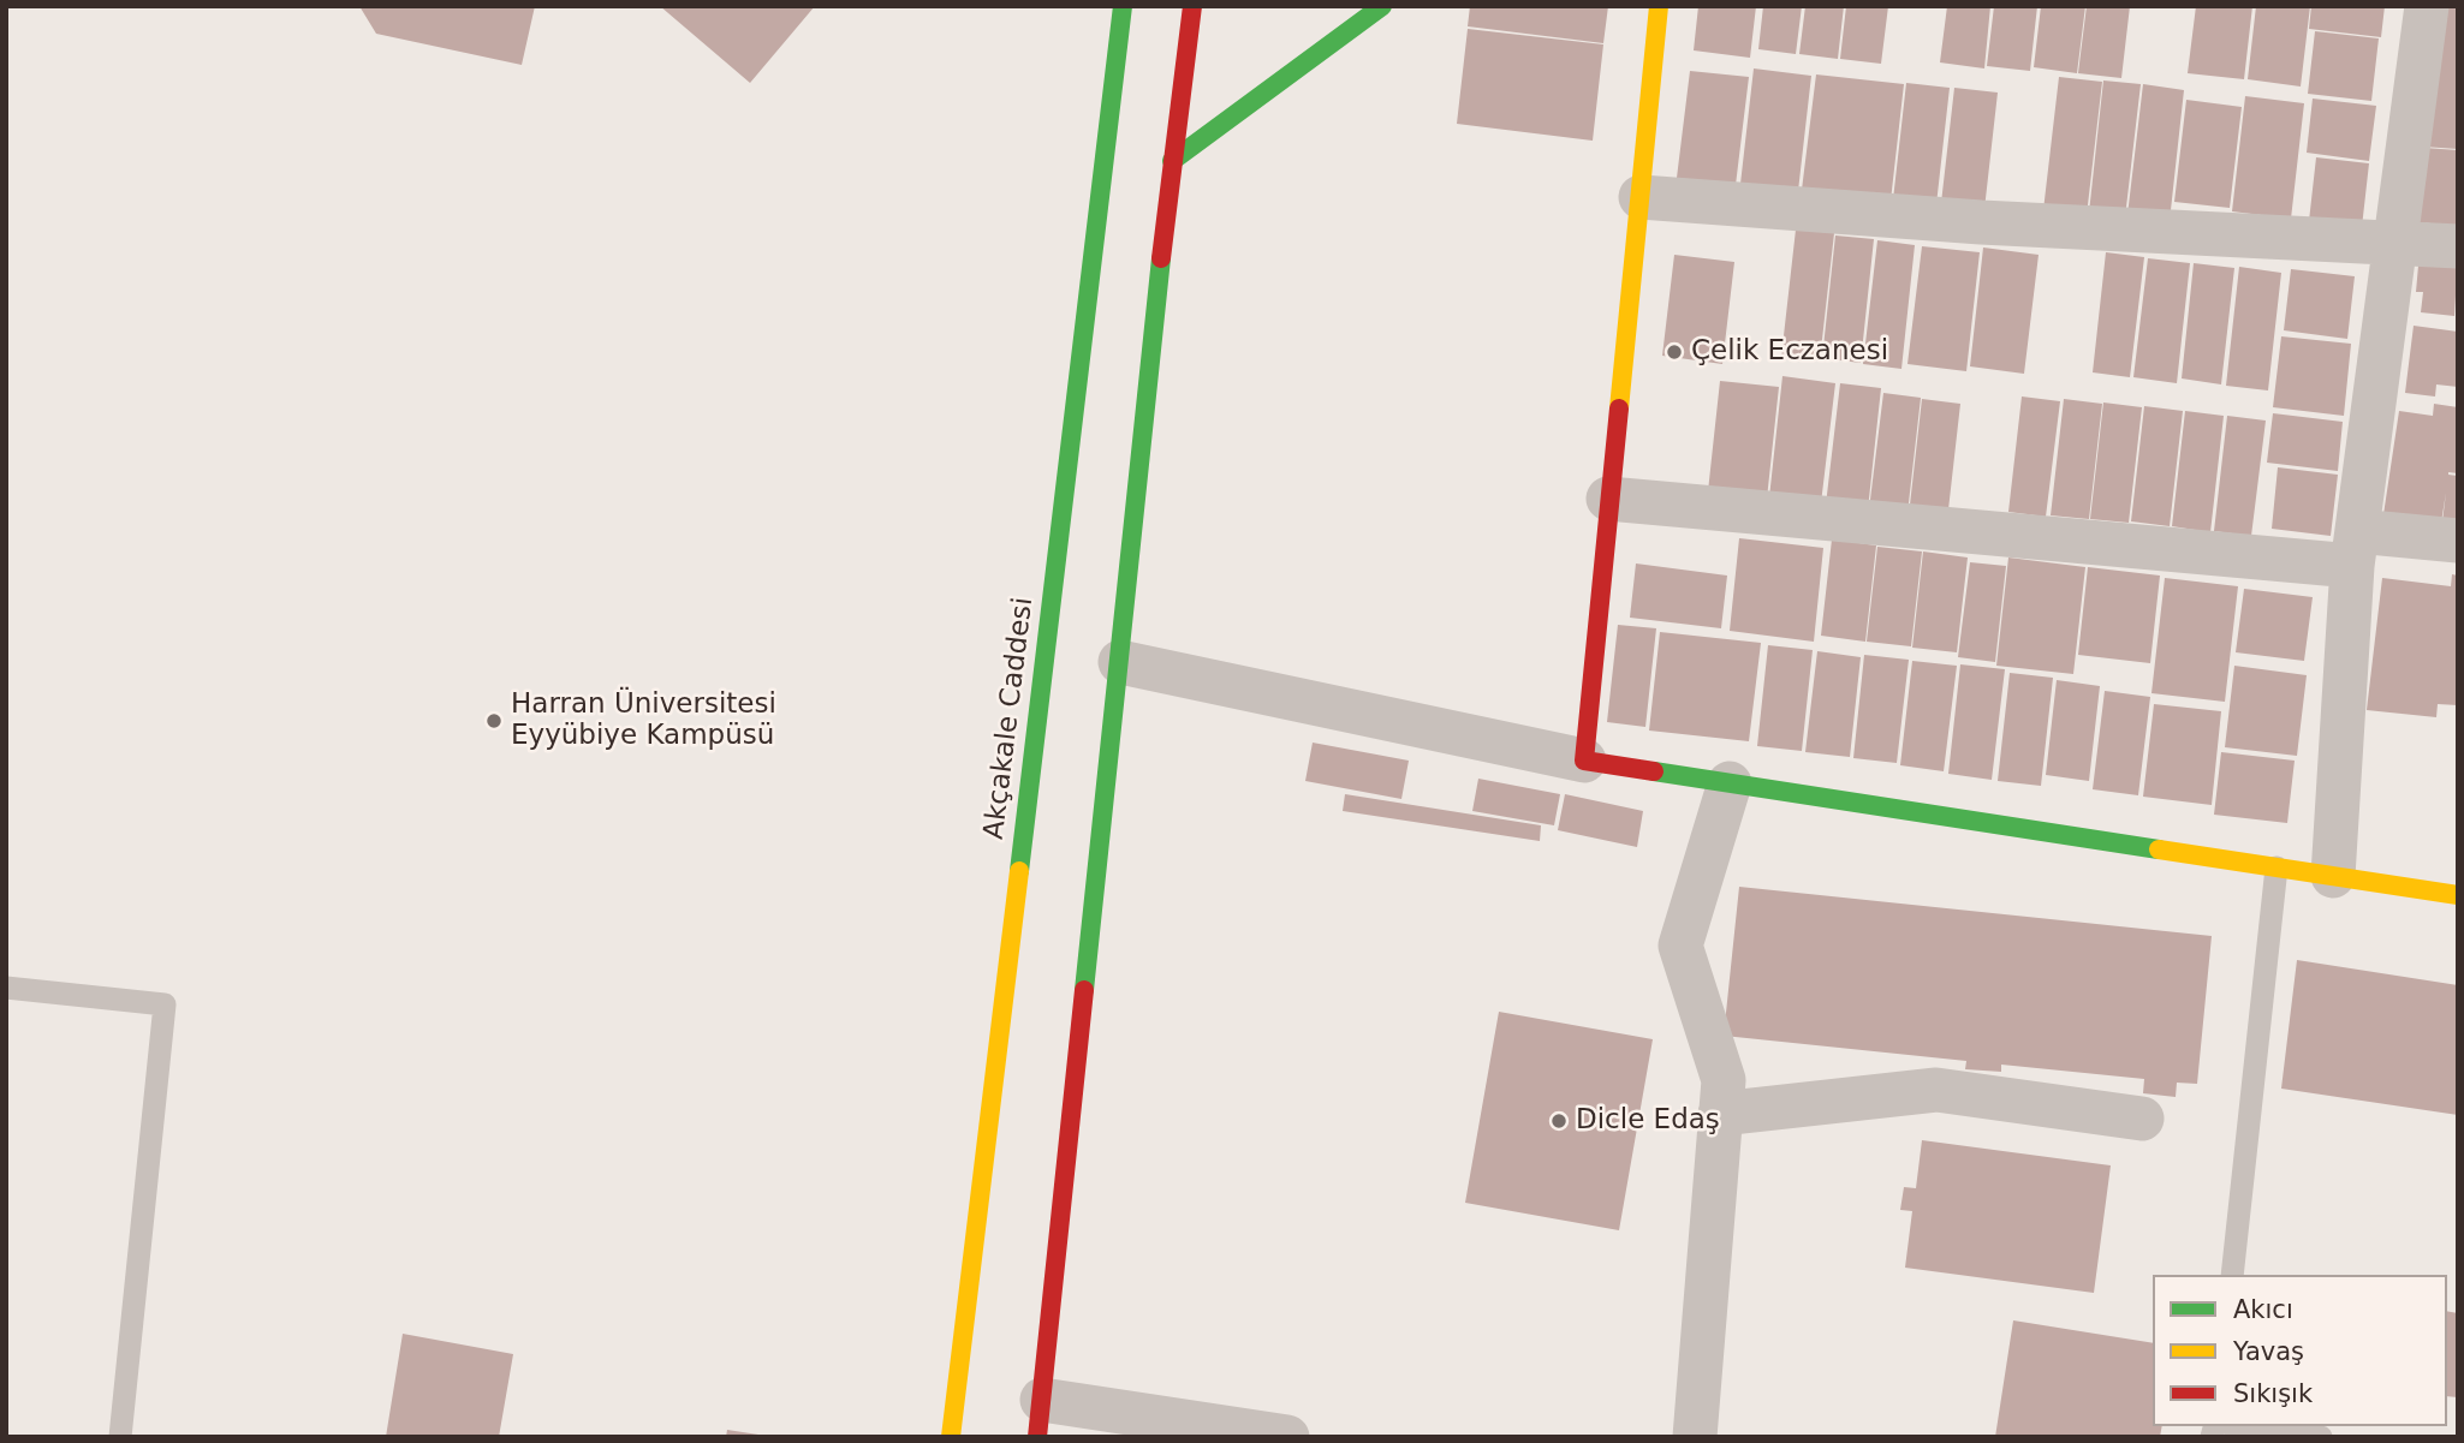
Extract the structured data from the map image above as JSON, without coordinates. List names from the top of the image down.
{
  "streets": {
    "main road": ["Akçakale Caddesi"]
  },
  "places": ["Çelik Eczanesi", "Harran Üniversitesi Eyyübiye Kampüsü", "Dicle Edaş"],
  "legend": ["Akıcı", "Yavaş", "Sıkışık"]
}
